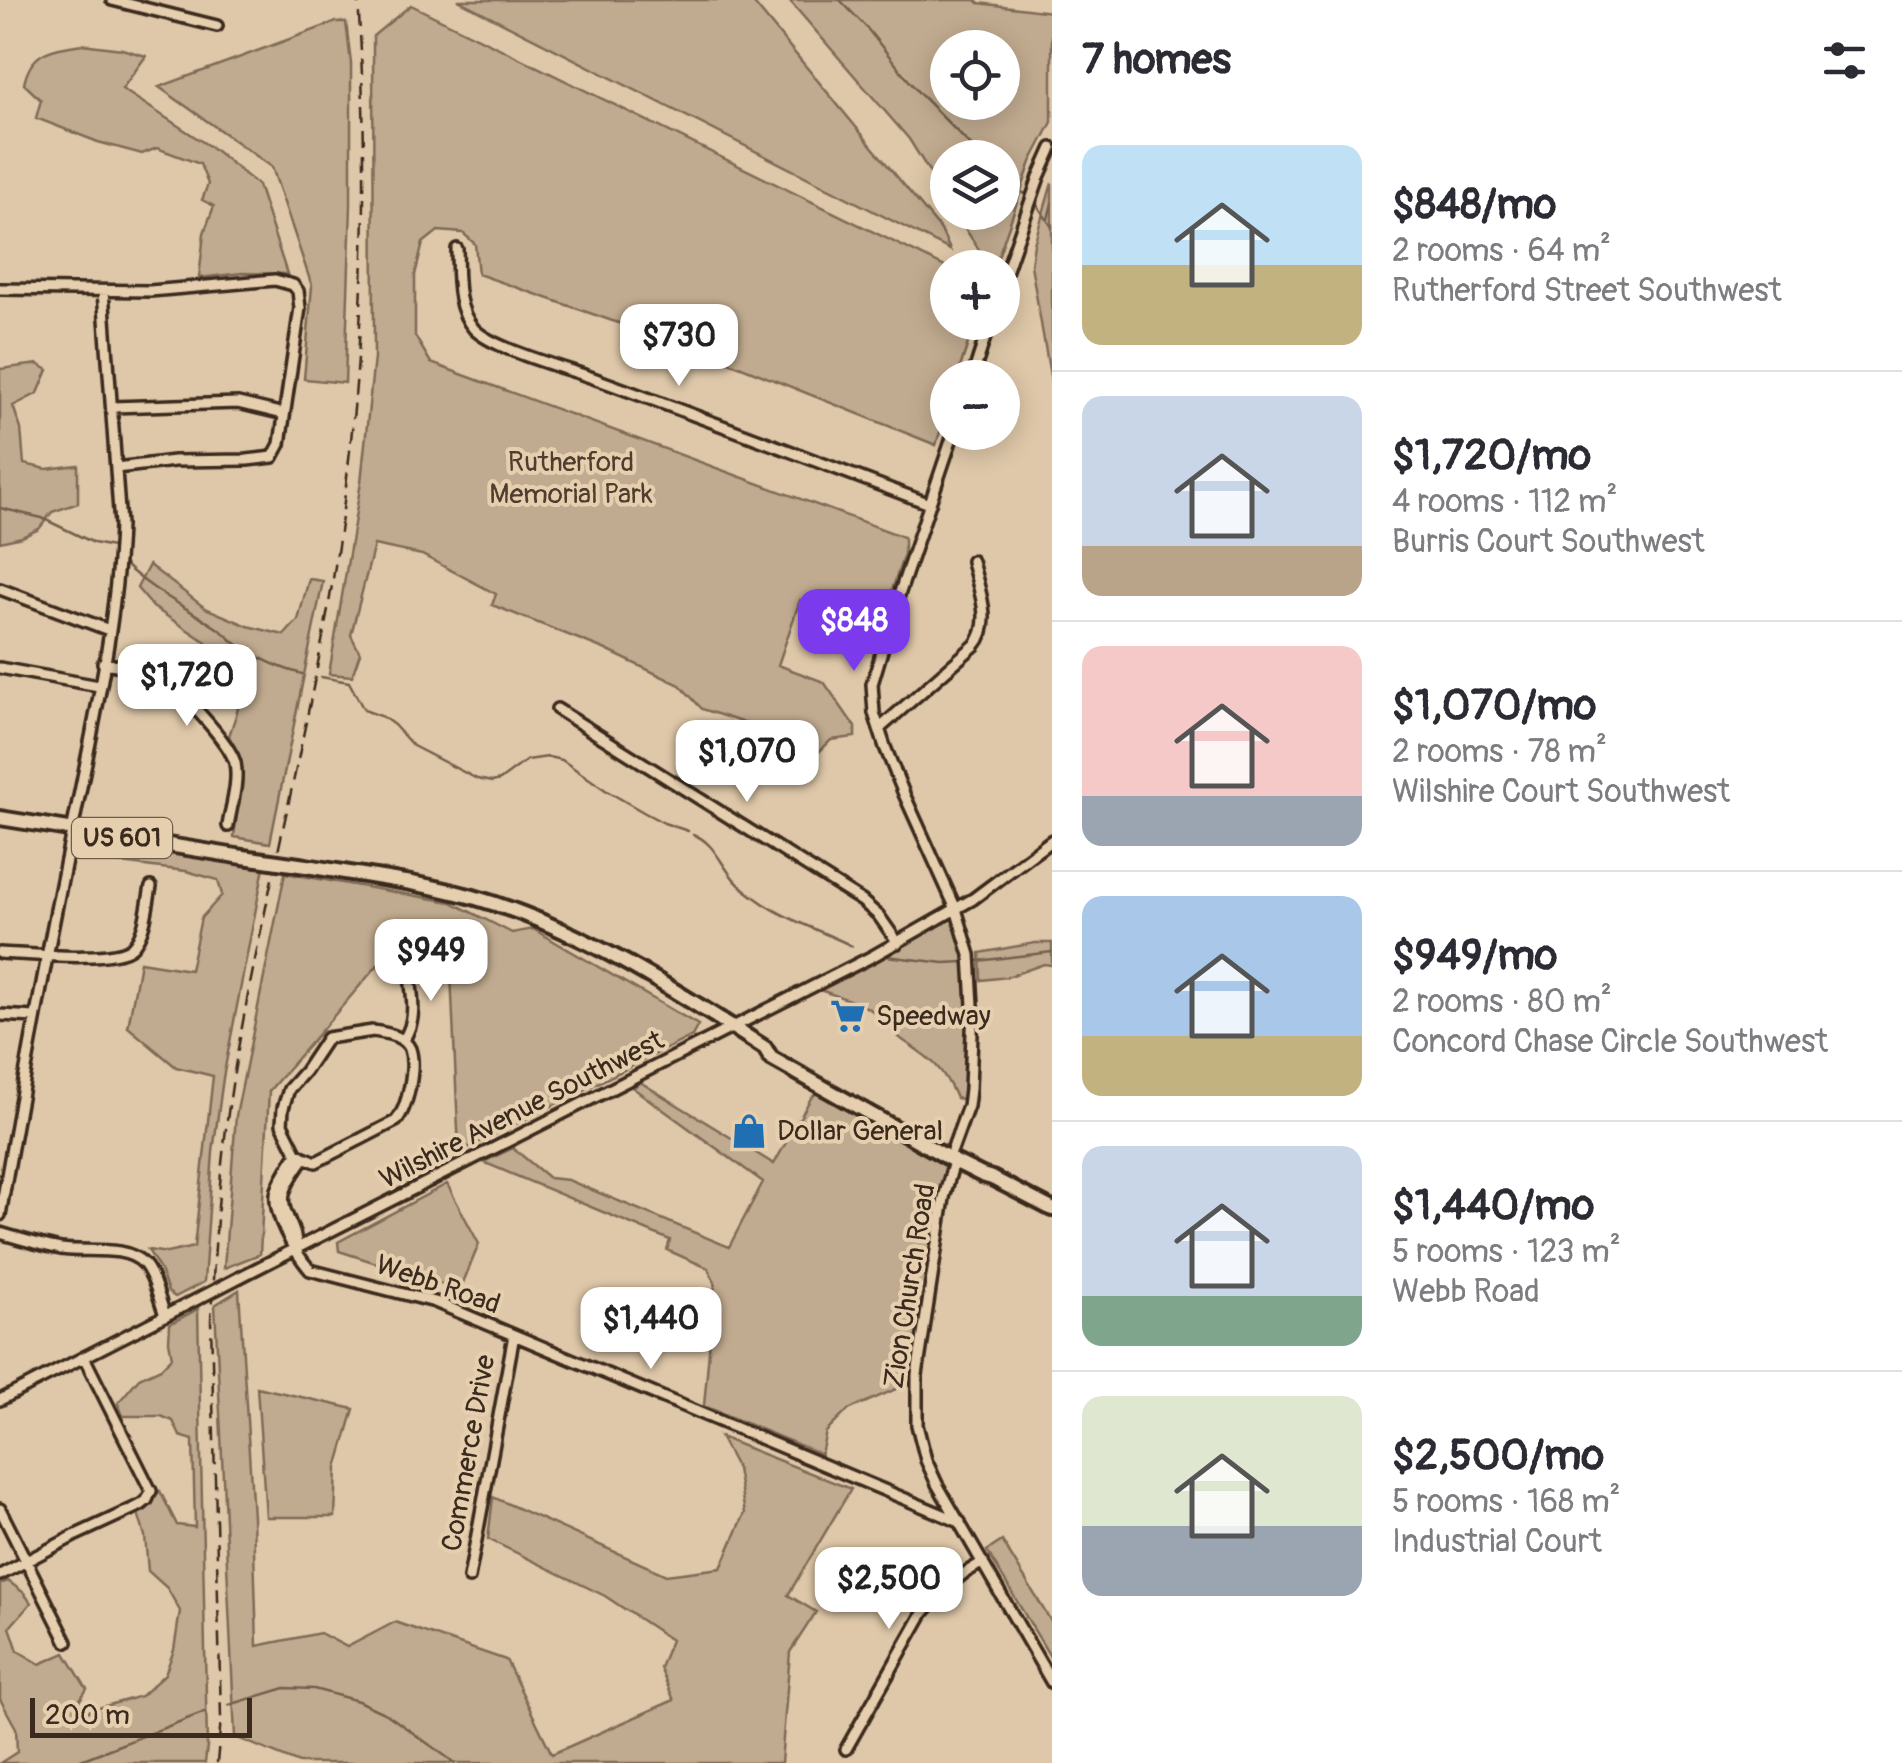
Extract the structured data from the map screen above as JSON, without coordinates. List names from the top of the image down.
{
  "streets": {
    "highway": ["US 601"],
    "street": [
      "Wilshire Avenue Southwest",
      "Webb Road",
      "Zion Church Road",
      "Commerce Drive"
    ]
  },
  "crossings": [
    ["US 601", "Wilshire Avenue Southwest"],
    ["US 601", "Zion Church Road"],
    ["Wilshire Avenue Southwest", "Webb Road"],
    ["Wilshire Avenue Southwest", "Zion Church Road"],
    ["Webb Road", "Zion Church Road"],
    ["Webb Road", "Commerce Drive"]
  ],
  "parks": ["Rutherford Memorial Park"],
  "places": {
    "supermarket": ["Speedway"],
    "shop": ["Dollar General"]
  },
  "scale_bar": "200 m",
  "page": {
    "heading": "7 homes",
    "map_buttons": ["+", "−"],
    "list": [
      {
        "name": "$848/mo",
        "note": "2 rooms · 64 m² · Rutherford Street Southwest"
      },
      {
        "name": "$1,720/mo",
        "note": "4 rooms · 112 m² · Burris Court Southwest"
      },
      {
        "name": "$1,070/mo",
        "note": "2 rooms · 78 m² · Wilshire Court Southwest"
      },
      {
        "name": "$949/mo",
        "note": "2 rooms · 80 m² · Concord Chase Circle Southwest"
      },
      {
        "name": "$1,440/mo",
        "note": "5 rooms · 123 m² · Webb Road"
      },
      {
        "name": "$2,500/mo",
        "note": "5 rooms · 168 m² · Industrial Court"
      }
    ],
    "price": [
      "$730",
      "$848",
      "$1,720",
      "$1,070",
      "$949",
      "$1,440",
      "$2,500"
    ],
    "scale": "200 m"
  }
}
